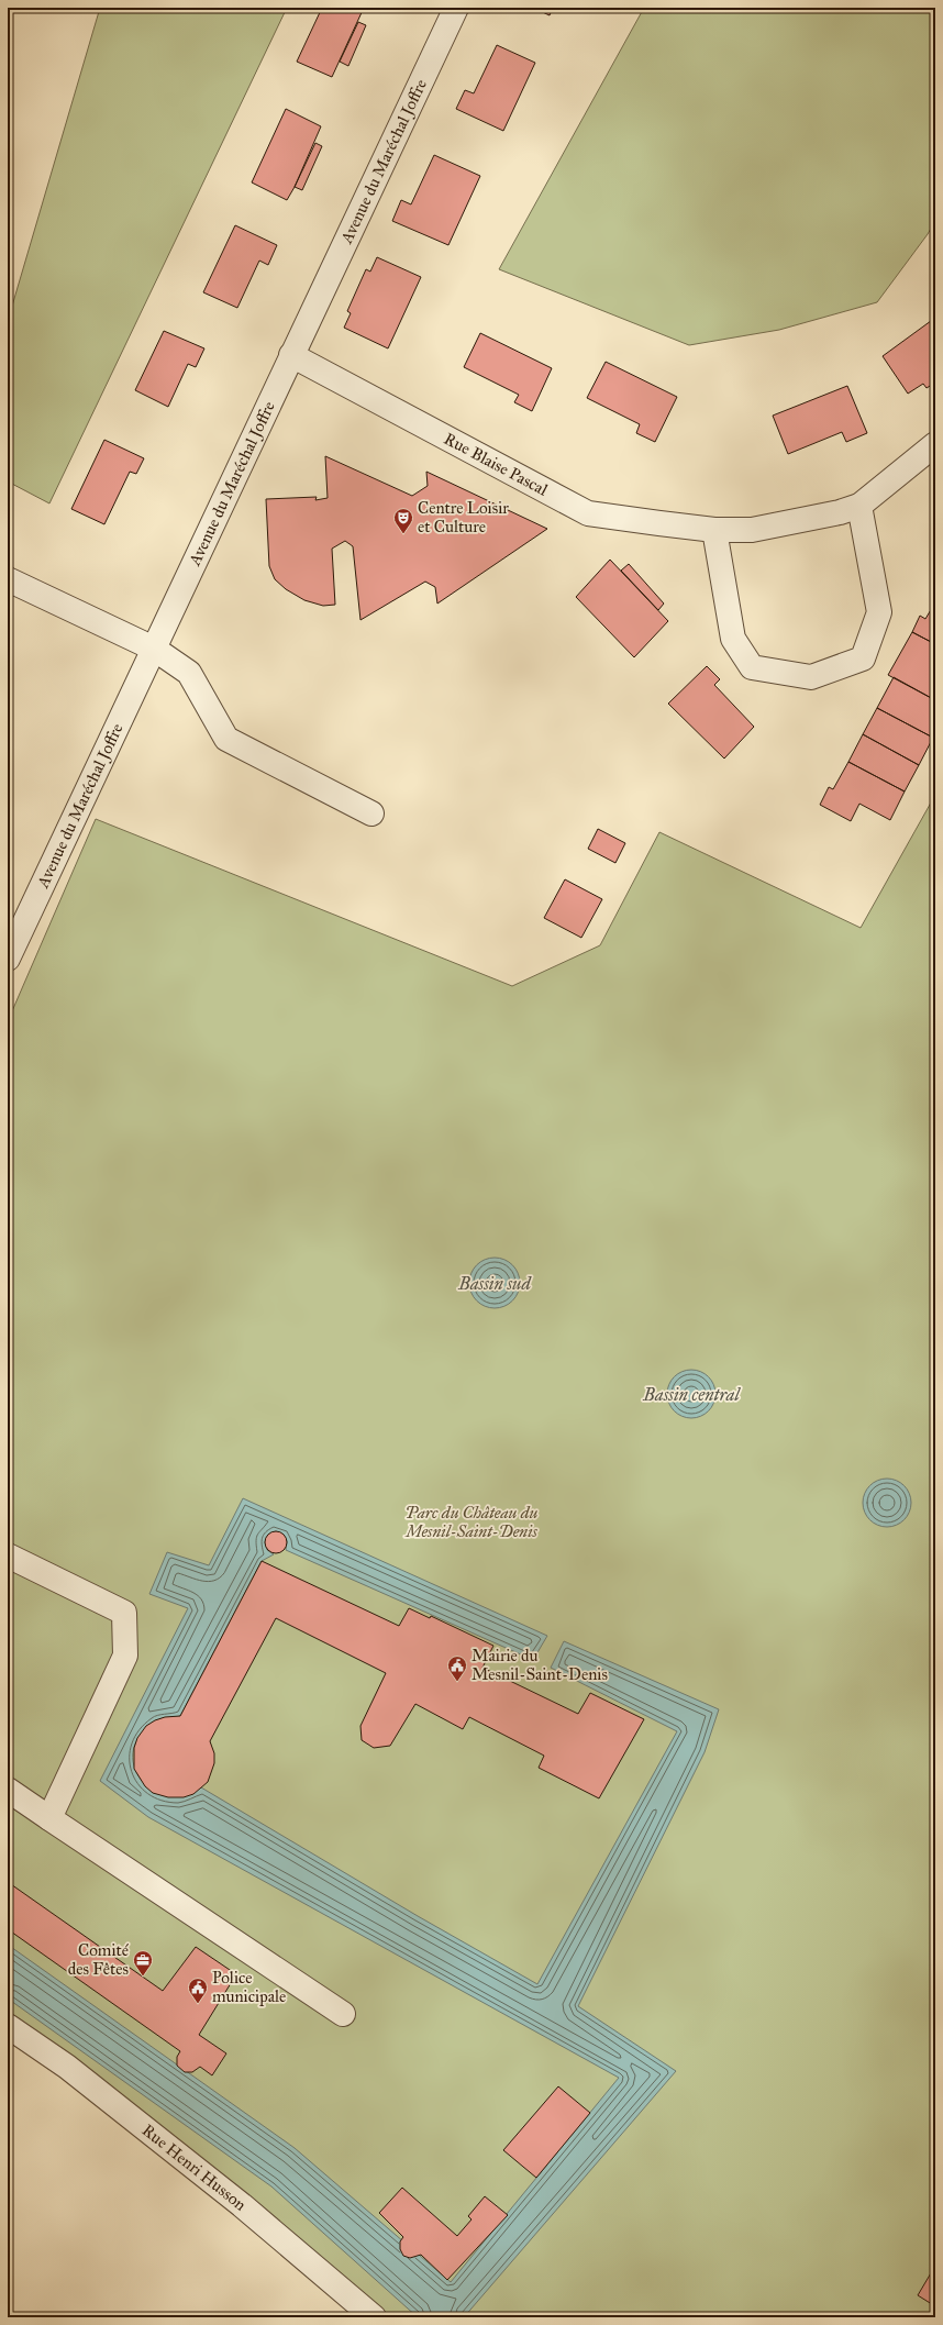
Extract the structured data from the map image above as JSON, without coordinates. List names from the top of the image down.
{
  "streets": {
    "street": ["Avenue du Maréchal Joffre", "Rue Blaise Pascal", "Rue Henri Husson"]
  },
  "crossings": [
    ["Avenue du Maréchal Joffre", "Rue Blaise Pascal"]
  ],
  "water": ["Bassin sud", "Bassin central"],
  "parks": ["Parc du Château du Mesnil-Saint-Denis"],
  "places": {
    "theatre": ["Centre Loisir et Culture"],
    "public building": ["Mairie du Mesnil-Saint-Denis", "Police municipale"],
    "office": ["Comité des Fêtes"]
  }
}
